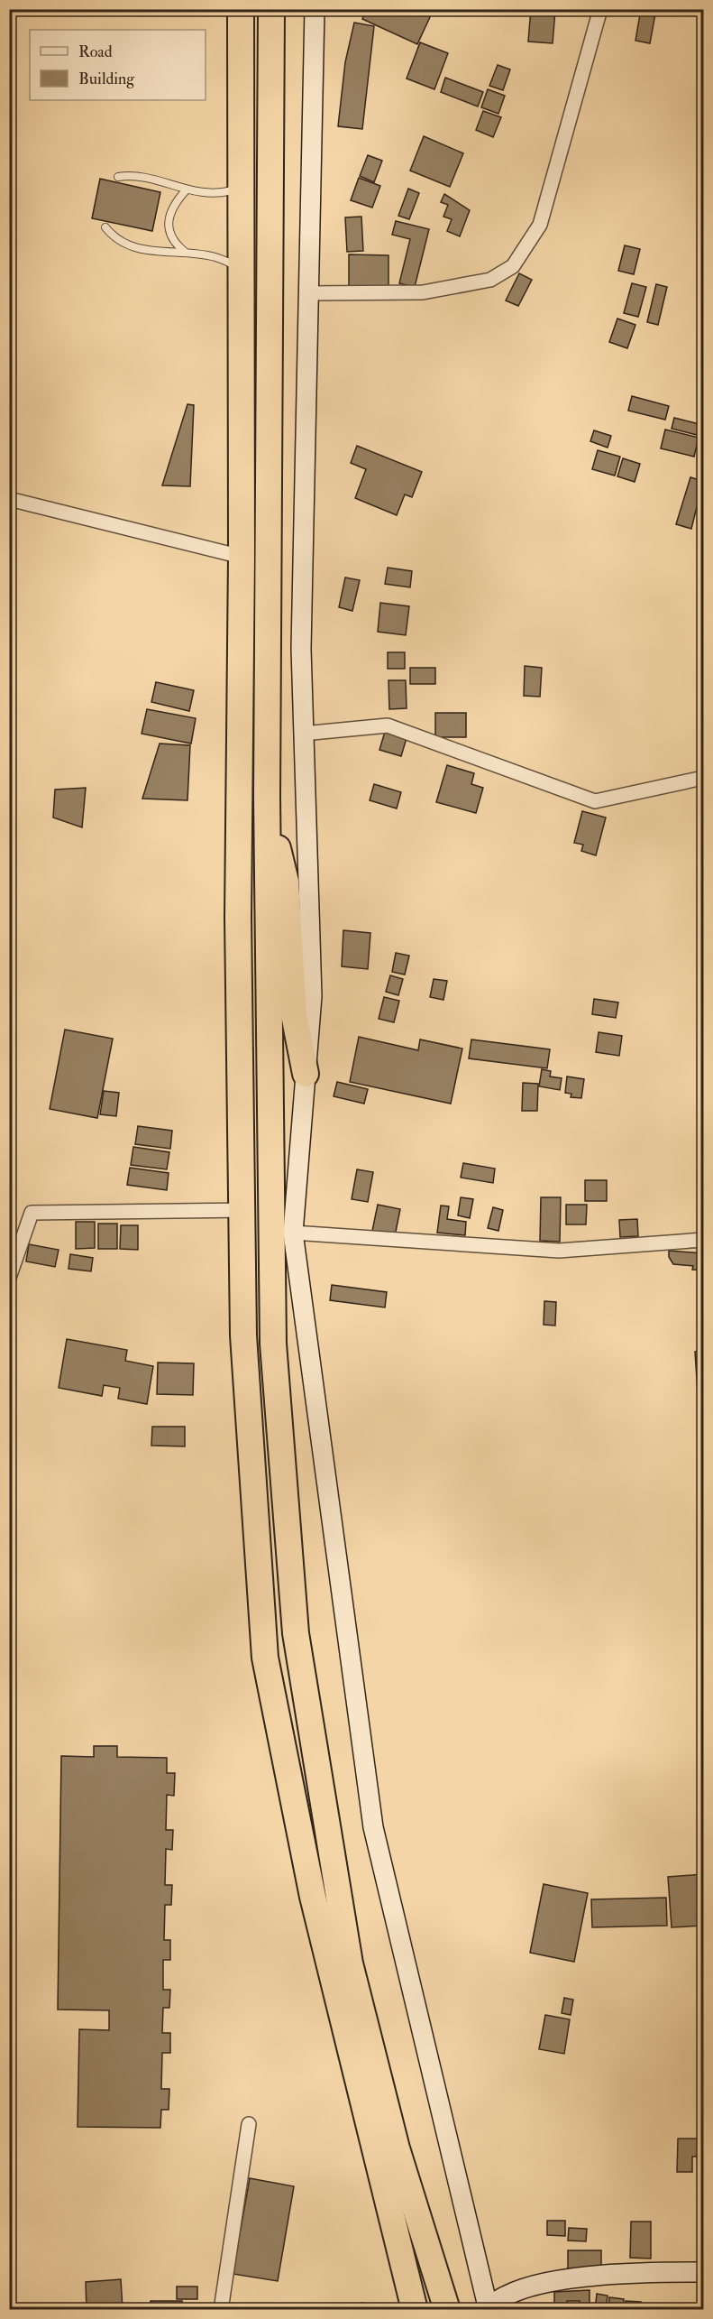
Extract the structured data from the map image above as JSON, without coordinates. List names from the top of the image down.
{
  "legend": ["Road", "Building"]
}
